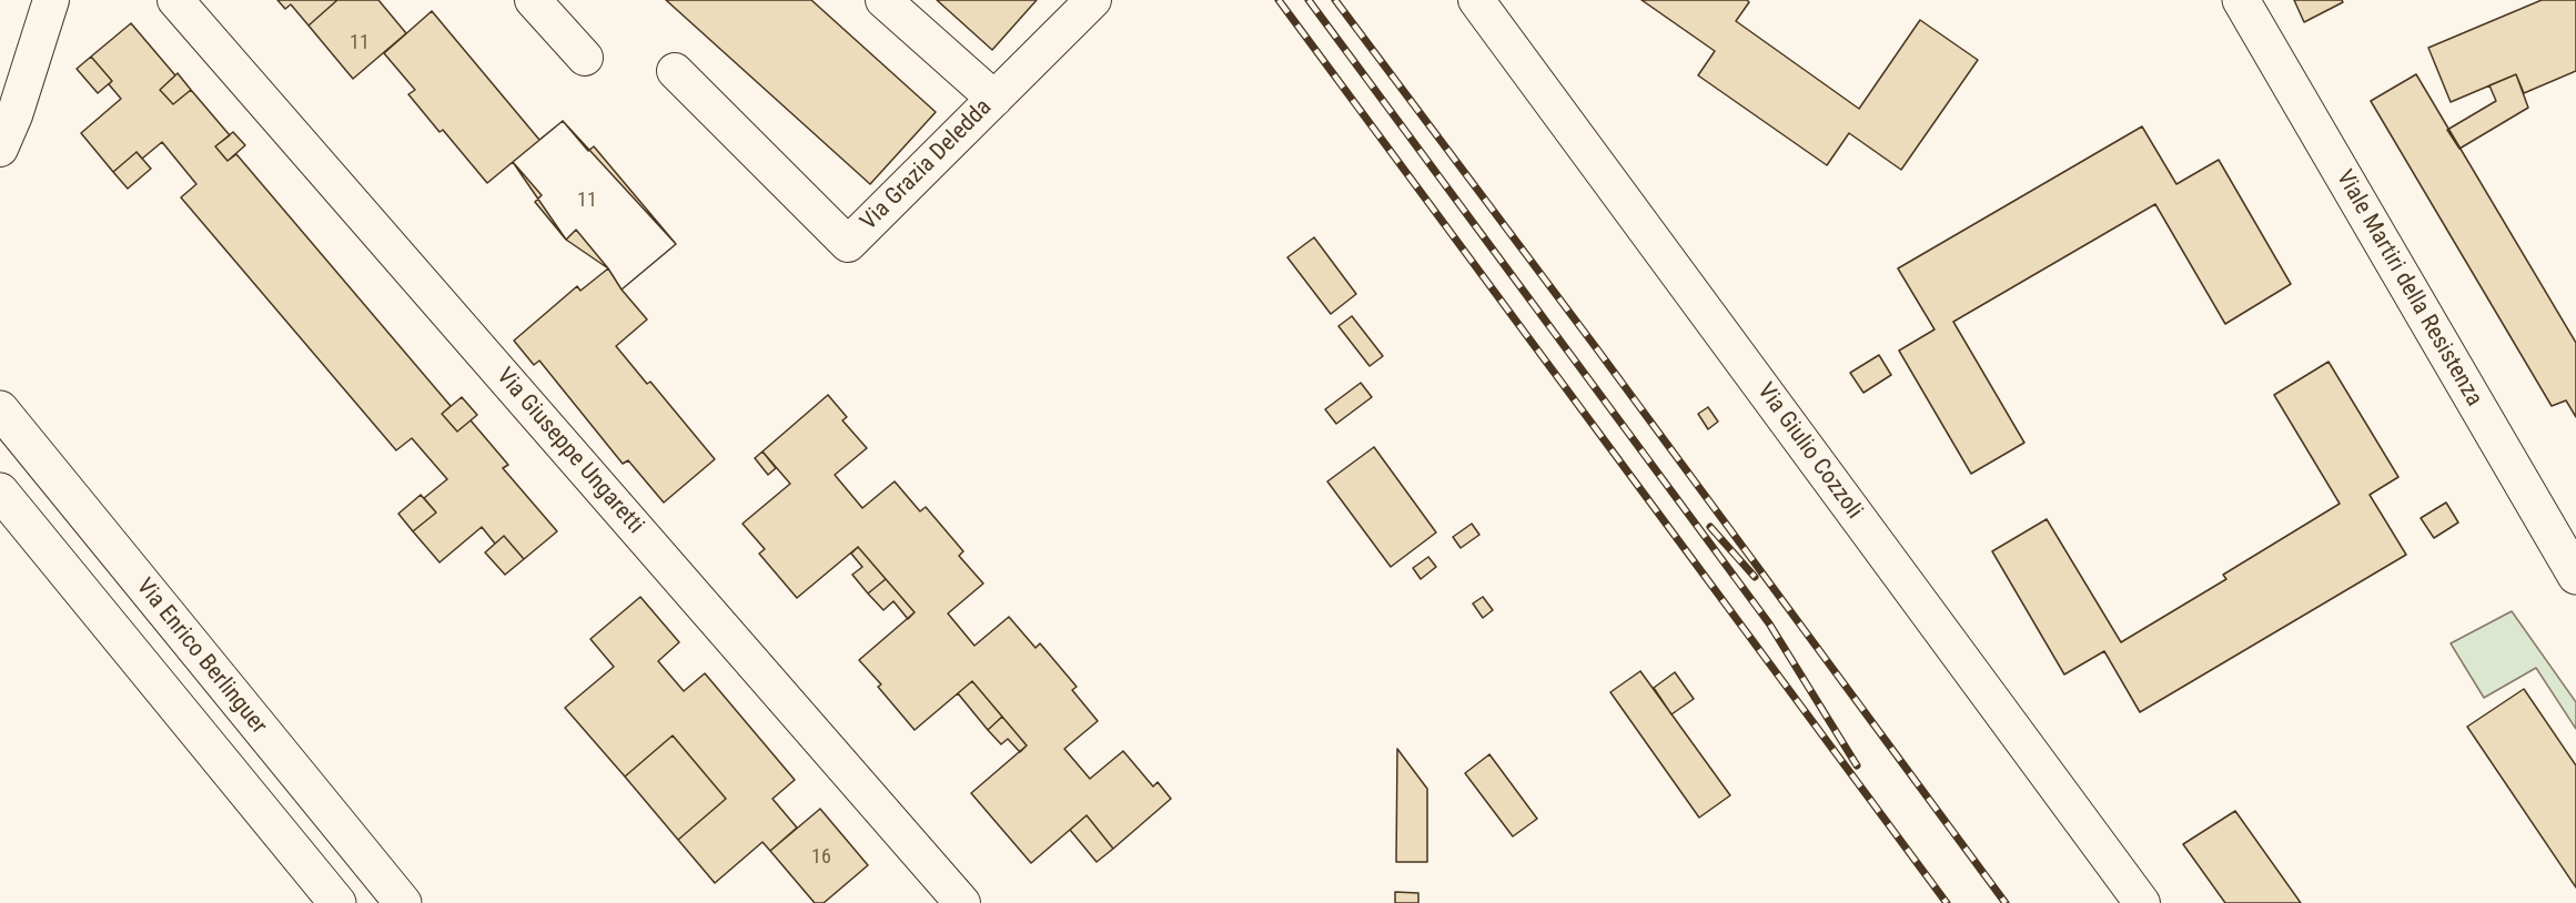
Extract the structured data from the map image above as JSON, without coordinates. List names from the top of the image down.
{
  "streets": {
    "main road": ["Viale Martiri della Resistenza", "Via Enrico Berlinguer"],
    "street": ["Via Grazia Deledda", "Via Giuseppe Ungaretti", "Via Giulio Cozzoli"]
  },
  "house_numbers": ["11", "11", "16"]
}
